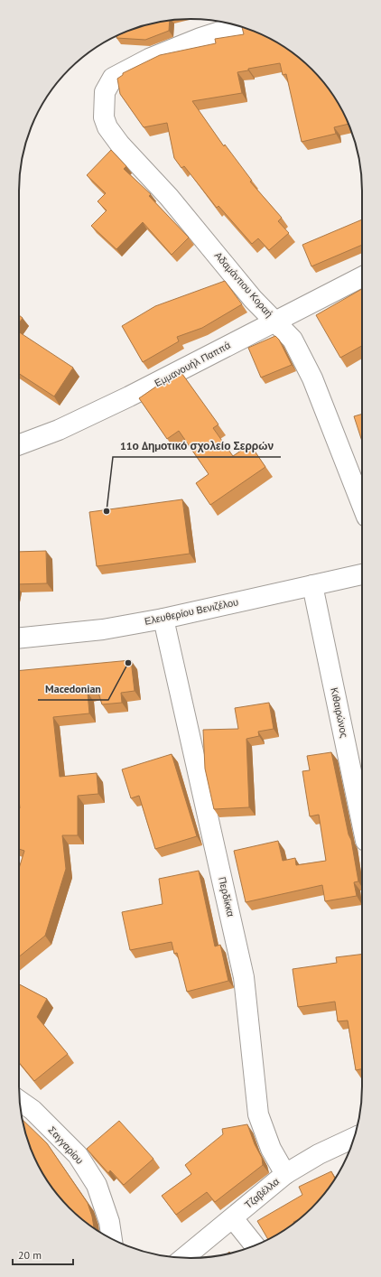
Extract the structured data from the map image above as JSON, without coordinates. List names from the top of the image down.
{
  "streets": {
    "street": [
      "Αδαμάντιου Κοραή",
      "Εμμανουήλ Παππά",
      "Ελευθερίου Βενιζέλου",
      "Κιθαιρώνος",
      "Περδίκκα",
      "Σαγγαρίου",
      "Τζαβέλλα"
    ]
  },
  "crossings": [
    ["Αδαμάντιου Κοραή", "Εμμανουήλ Παππά"],
    ["Ελευθερίου Βενιζέλου", "Κιθαιρώνος"],
    ["Ελευθερίου Βενιζέλου", "Περδίκκα"],
    ["Περδίκκα", "Τζαβέλλα"]
  ],
  "places": ["11ο Δημοτικό σχολείο Σερρών", "Macedonian"],
  "scale_bar": "20 m"
}
